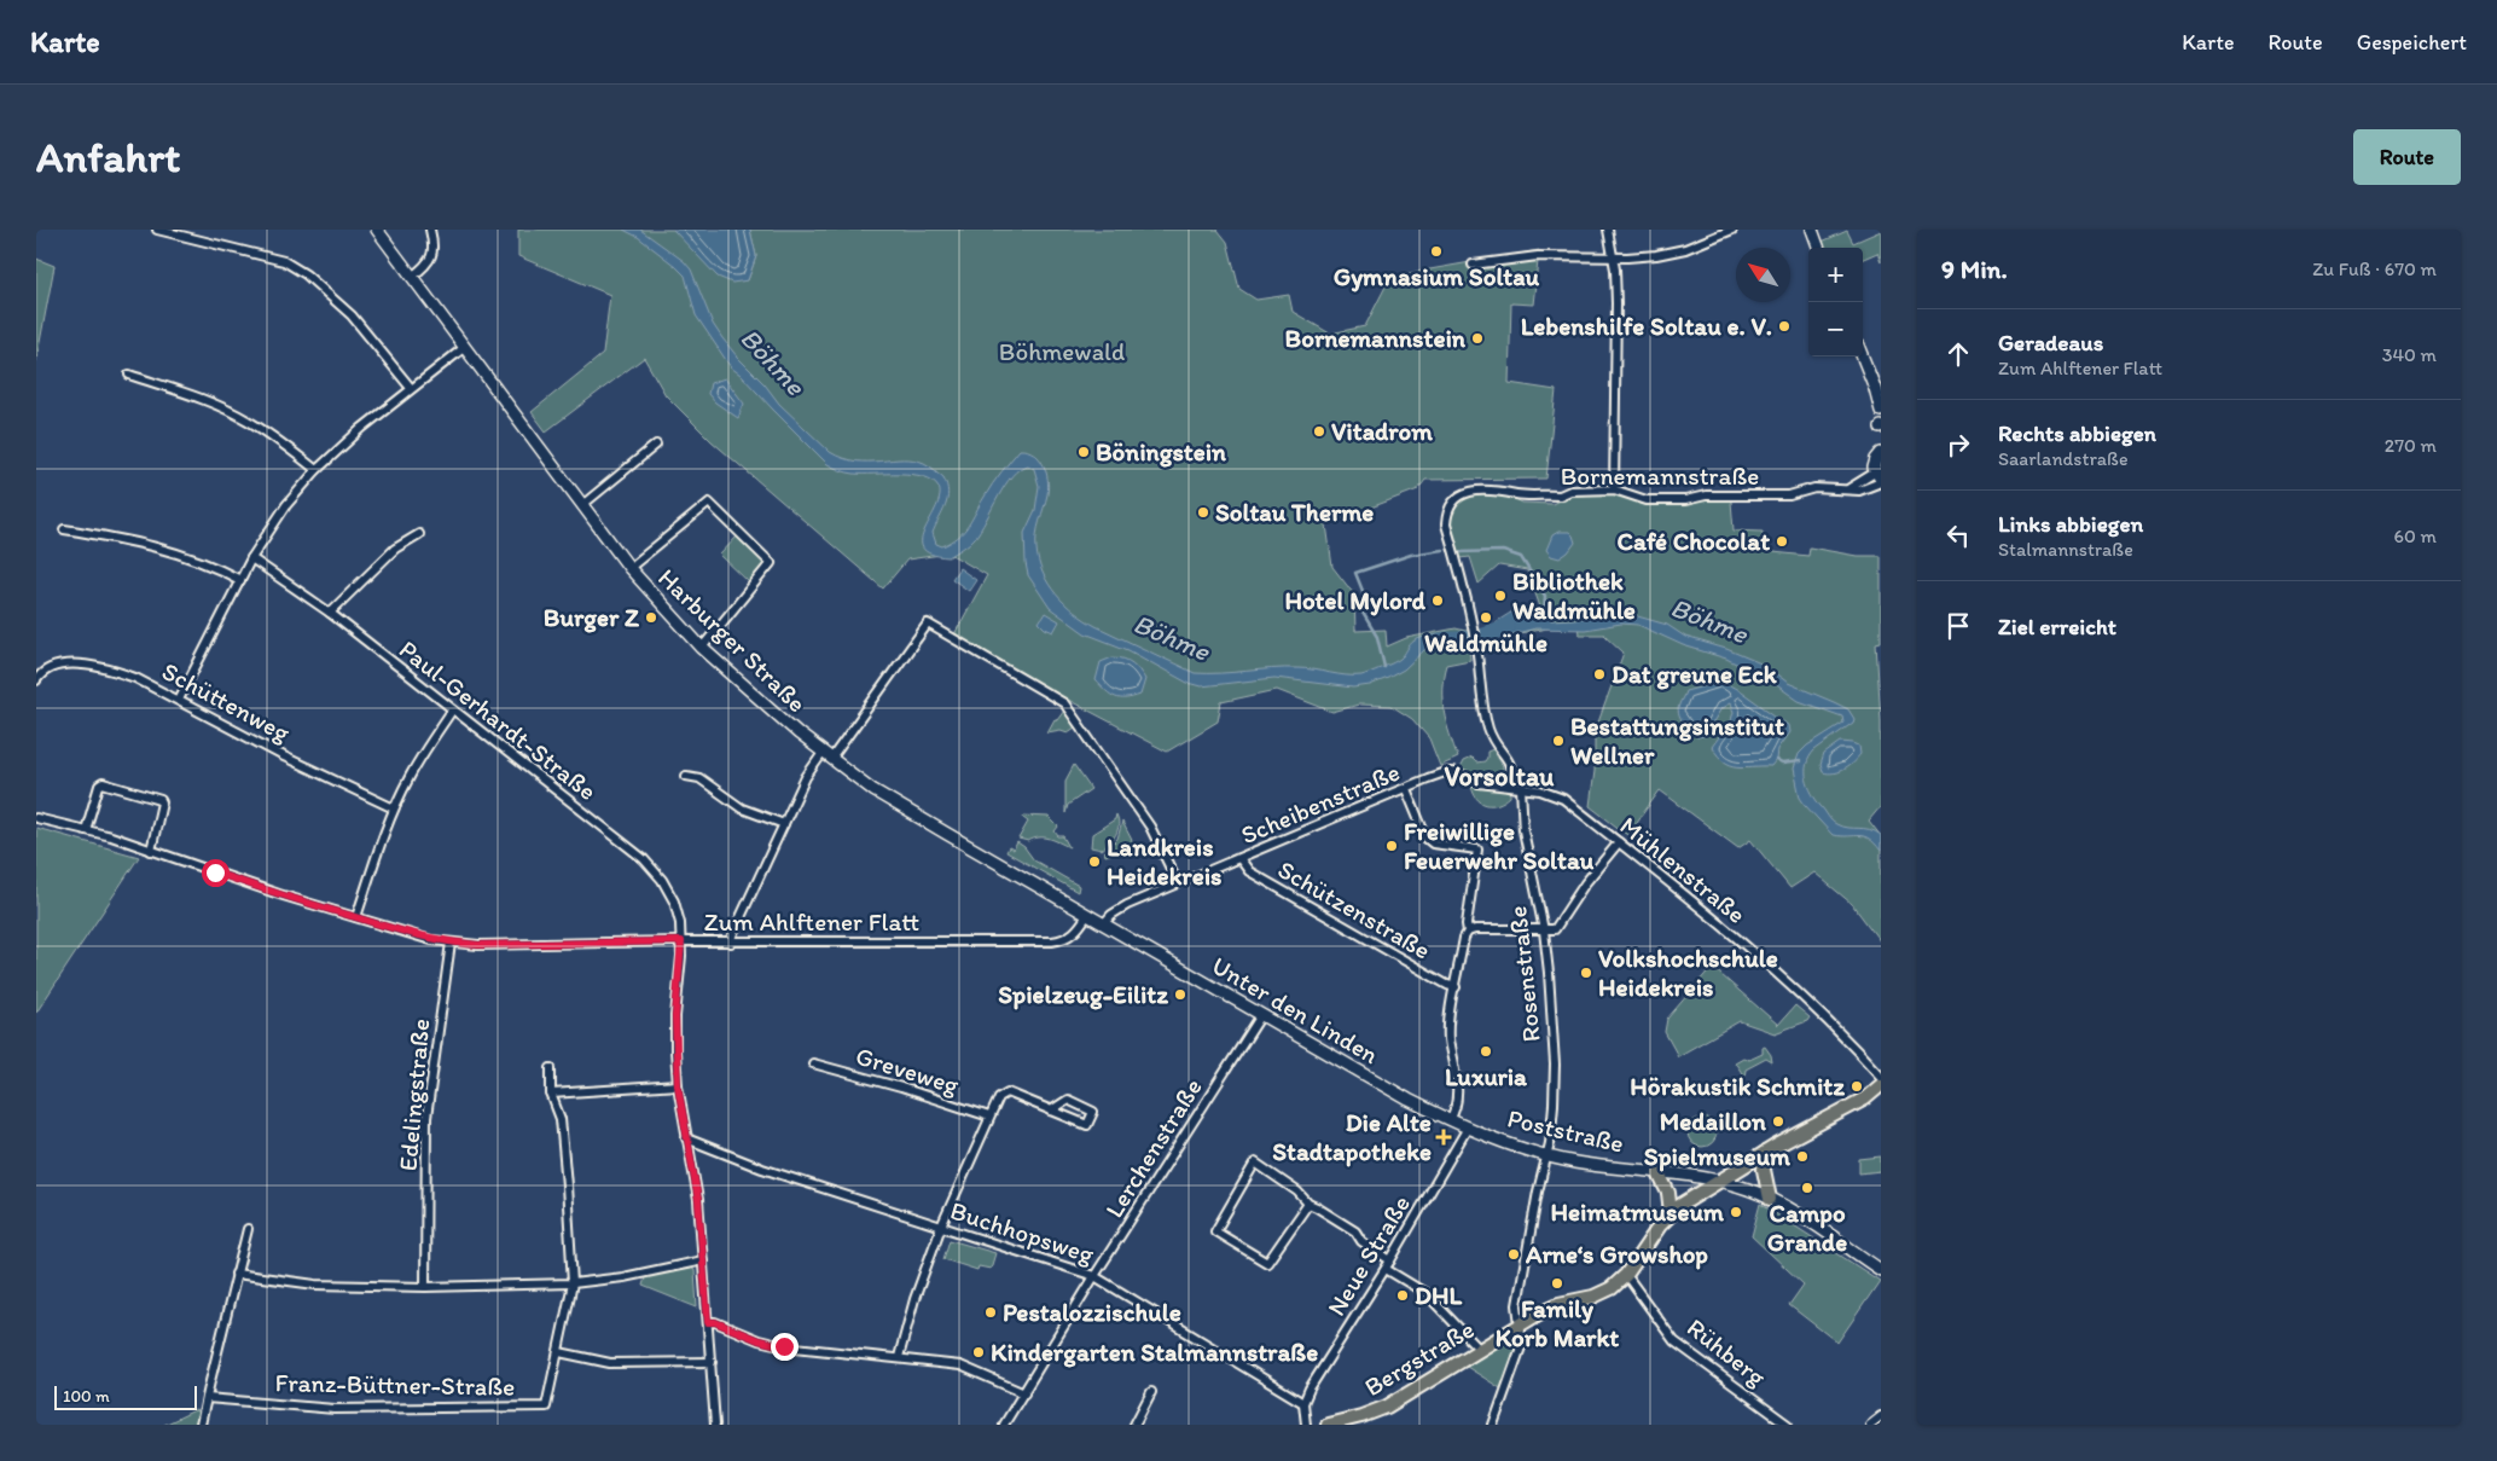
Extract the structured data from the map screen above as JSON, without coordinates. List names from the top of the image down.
{
  "streets": {
    "main road": [
      "Harburger Straße",
      "Unter den Linden",
      "Poststraße",
      "Bergstraße"
    ],
    "street": [
      "Bornemannstraße",
      "Schüttenweg",
      "Paul-Gerhardt-Straße",
      "Scheibenstraße",
      "Mühlenstraße",
      "Schützenstraße",
      "Zum Ahlftener Flatt",
      "Rosenstraße",
      "Greveweg",
      "Edelingstraße",
      "Lerchenstraße",
      "Buchhopsweg",
      "Neue Straße",
      "Rühberg",
      "Franz-Büttner-Straße"
    ]
  },
  "crossings": [
    ["Bornemannstraße", "Rosenstraße"],
    ["Harburger Straße", "Scheibenstraße"],
    ["Harburger Straße", "Zum Ahlftener Flatt"],
    ["Harburger Straße", "Unter den Linden"],
    ["Paul-Gerhardt-Straße", "Zum Ahlftener Flatt"],
    ["Paul-Gerhardt-Straße", "Buchhopsweg"],
    ["Scheibenstraße", "Mühlenstraße"],
    ["Scheibenstraße", "Schützenstraße"],
    ["Scheibenstraße", "Rosenstraße"],
    ["Scheibenstraße", "Unter den Linden"],
    ["Mühlenstraße", "Rosenstraße"],
    ["Schützenstraße", "Unter den Linden"],
    ["Zum Ahlftener Flatt", "Edelingstraße"],
    ["Rosenstraße", "Poststraße"],
    ["Rosenstraße", "Bergstraße"],
    ["Unter den Linden", "Poststraße"],
    ["Unter den Linden", "Lerchenstraße"],
    ["Unter den Linden", "Neue Straße"],
    ["Poststraße", "Neue Straße"],
    ["Lerchenstraße", "Buchhopsweg"],
    ["Buchhopsweg", "Neue Straße"],
    ["Rühberg", "Bergstraße"]
  ],
  "districts": ["Vorsoltau"],
  "water": ["Böhme"],
  "parks": ["Böhmewald"],
  "places": {
    "other": [
      "Gymnasium Soltau",
      "Lebenshilfe Soltau e. V.",
      "Bornemannstein",
      "Vitadrom",
      "Böningstein",
      "Soltau Therme",
      "Café Chocolat",
      "Bibliothek Waldmühle",
      "Hotel Mylord",
      "Burger Z",
      "Waldmühle",
      "Dat greune Eck",
      "Bestattungsinstitut Wellner",
      "Freiwillige Feuerwehr Soltau",
      "Landkreis Heidekreis",
      "Volkshochschule Heidekreis",
      "Spielzeug-Eilitz",
      "Luxuria",
      "Hörakustik Schmitz",
      "Medaillon",
      "Spielmuseum",
      "Campo Grande",
      "Heimatmuseum",
      "Arne‘s Growshop",
      "Family Korb Markt",
      "DHL",
      "Pestalozzischule",
      "Kindergarten Stalmannstraße"
    ],
    "health": ["Die Alte Stadtapotheke"]
  },
  "scale_bar": "100 m",
  "north": "top left",
  "page": {
    "header": "Karte",
    "nav": ["Karte", "Route", "Gespeichert"],
    "buttons": "Route",
    "title": "Anfahrt",
    "heading": ["9 Min.", "Zu Fuß · 670 m"],
    "map_buttons": ["+", "−"],
    "list": [
      ["Geradeaus", "Zum Ahlftener Flatt", "340 m"],
      ["Rechts abbiegen", "Saarlandstraße", "270 m"],
      ["Links abbiegen", "Stalmannstraße", "60 m"],
      "Ziel erreicht"
    ],
    "scale": "100 m"
  }
}
